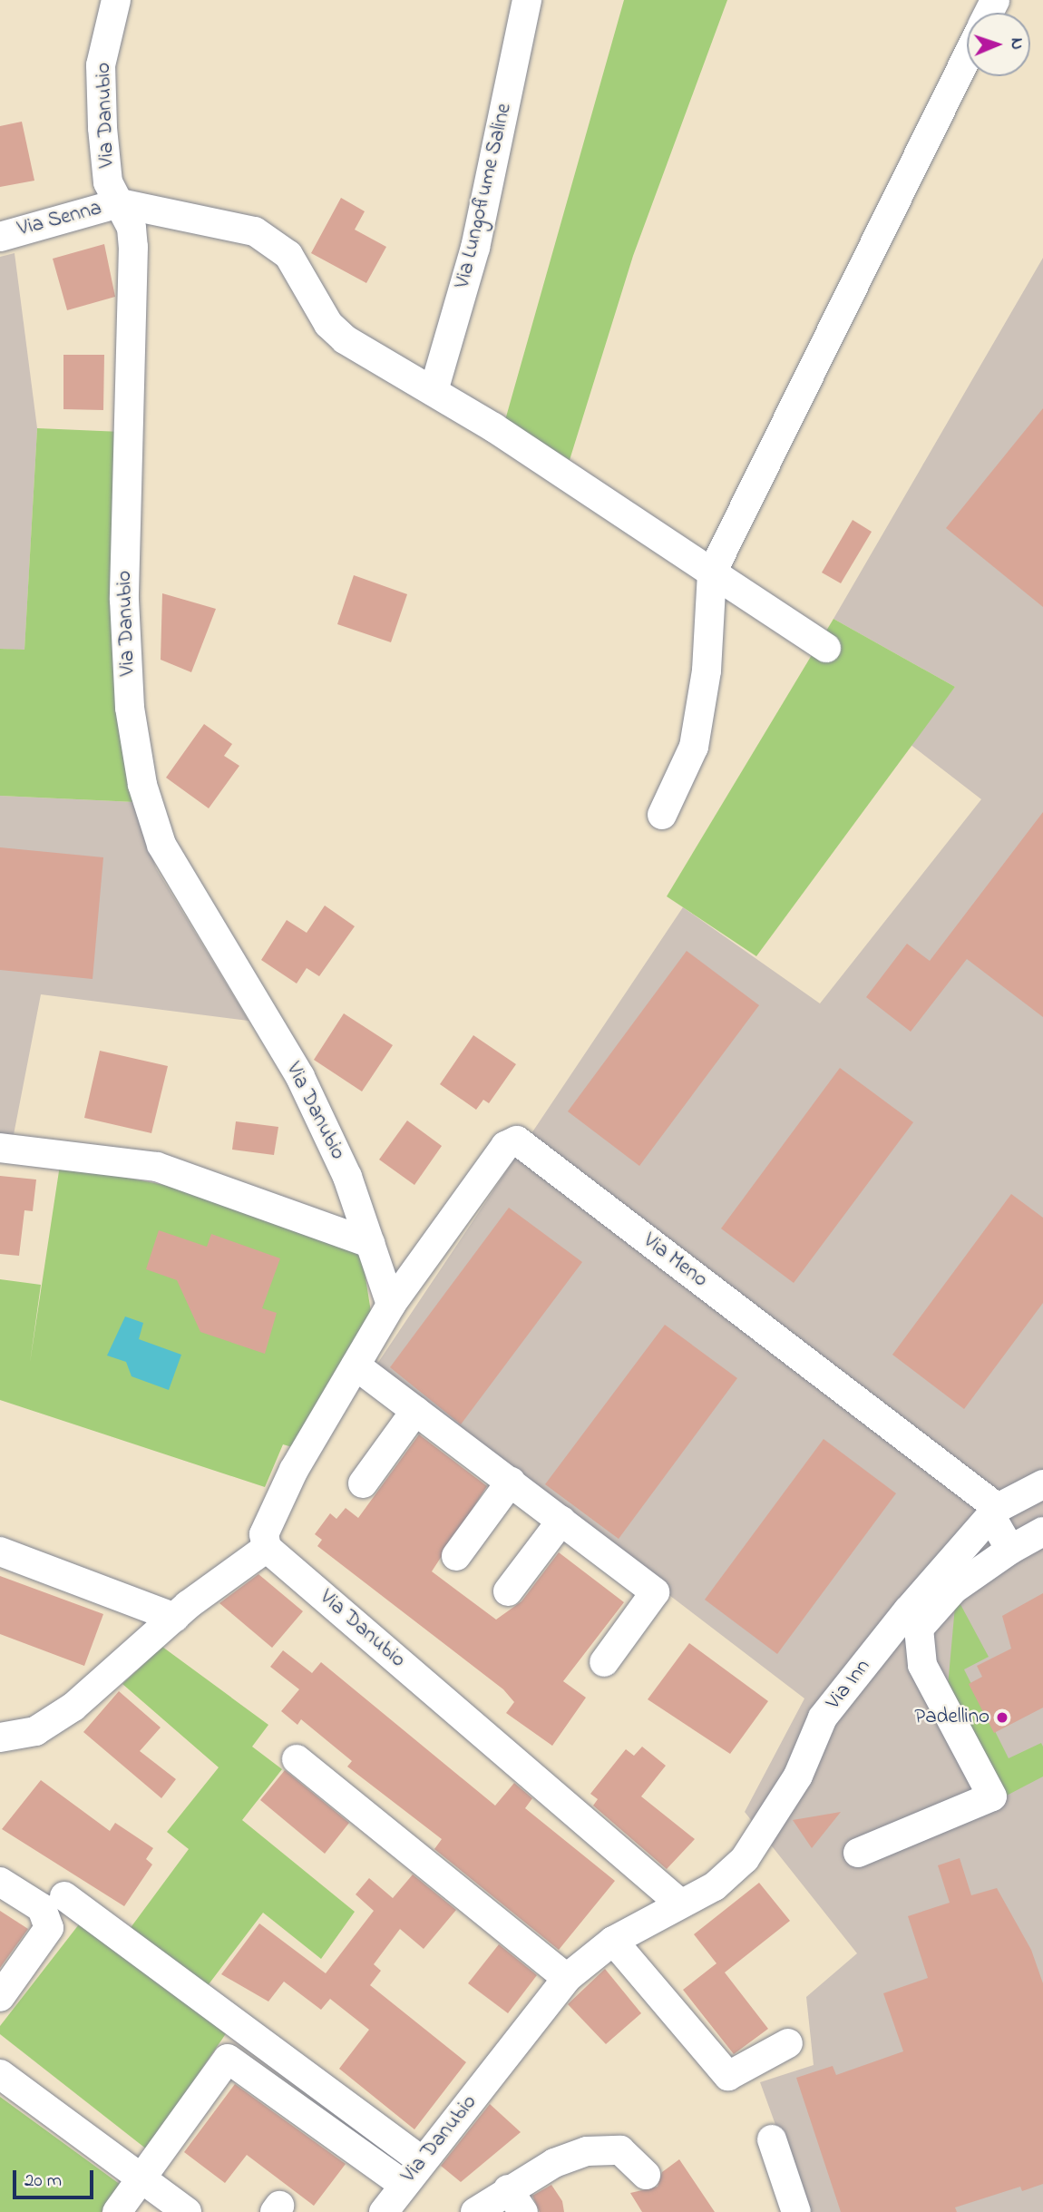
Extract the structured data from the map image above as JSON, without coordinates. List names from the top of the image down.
{
  "streets": {
    "street": [
      "Via Danubio",
      "Via Lungofiume Saline",
      "Via Senna",
      "Via Meno",
      "Via Inn"
    ]
  },
  "crossings": [
    ["Via Danubio", "Via Senna"],
    ["Via Danubio", "Via Meno"],
    ["Via Danubio", "Via Inn"],
    ["Via Meno", "Via Inn"]
  ],
  "places": ["Padellino"],
  "scale_bar": "20 m",
  "north": "right"
}
